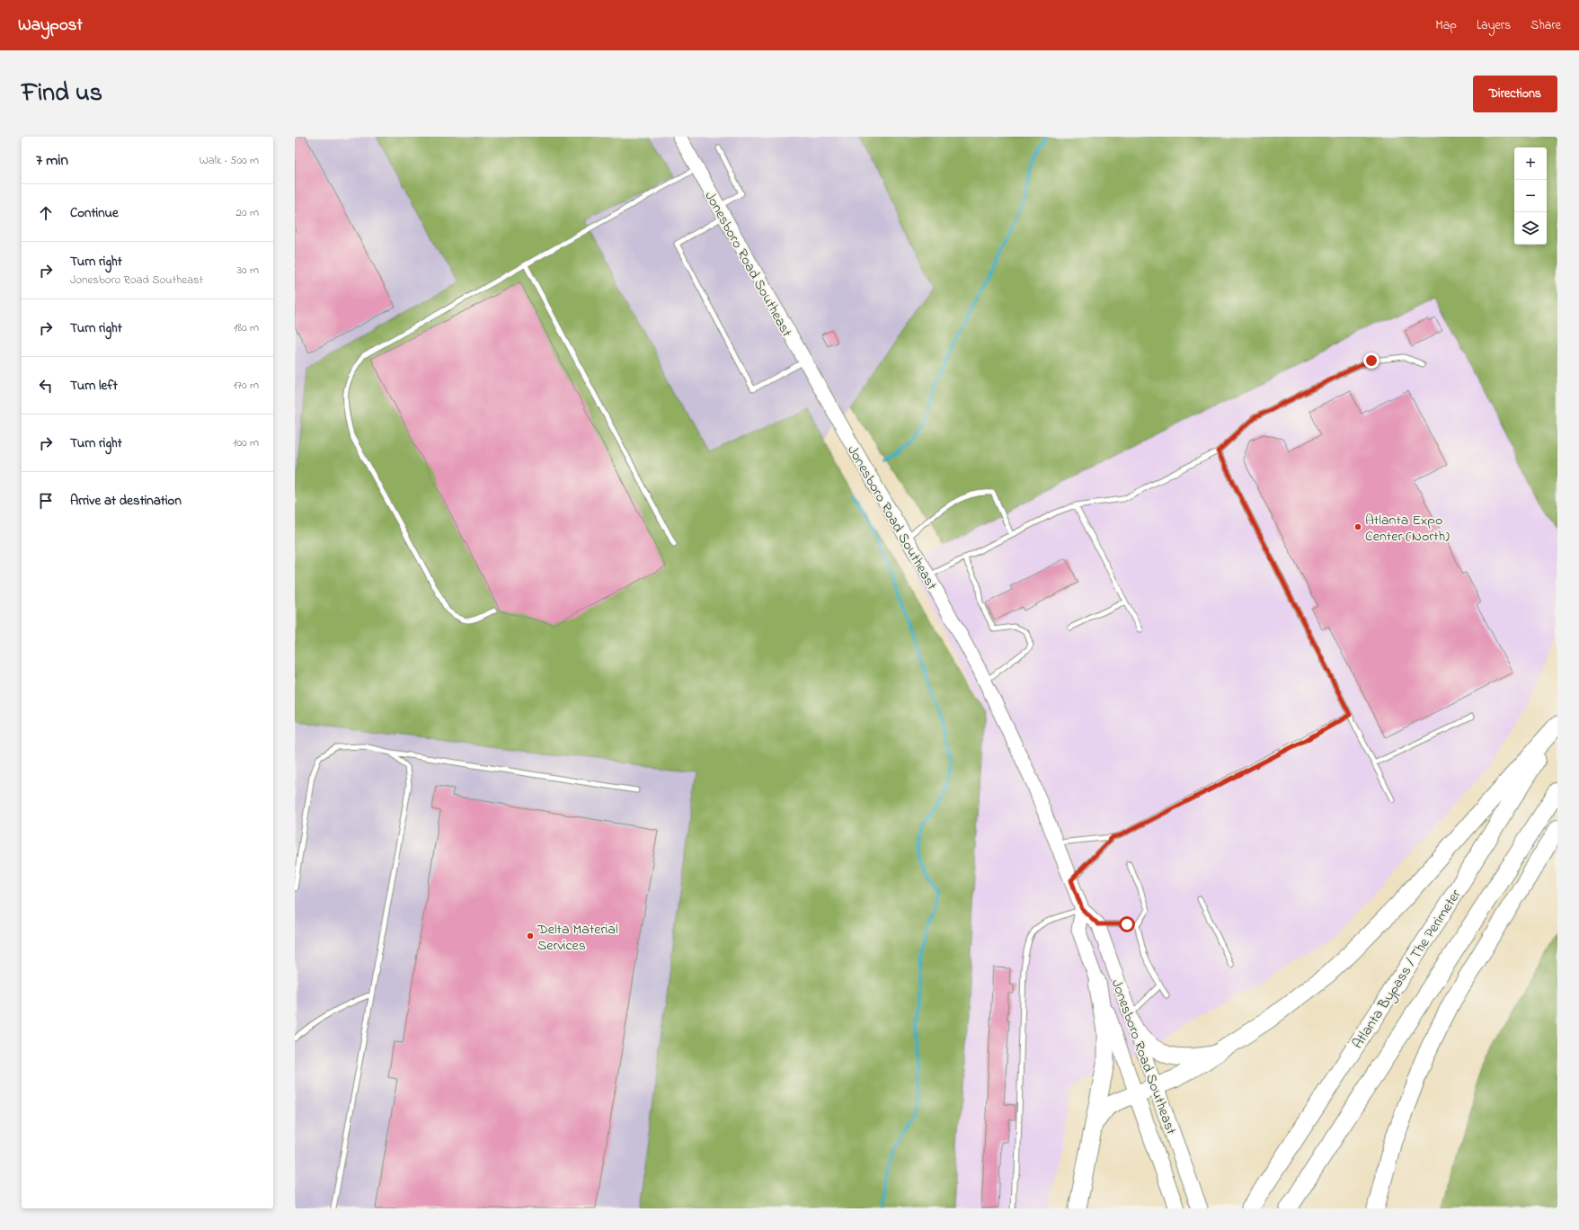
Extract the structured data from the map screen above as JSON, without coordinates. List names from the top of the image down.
{
  "streets": {
    "highway": ["Atlanta Bypass / The Perimeter"],
    "main road": ["Jonesboro Road Southeast"]
  },
  "places": ["Atlanta Expo Center (North)", "Delta Material Services"],
  "page": {
    "header": "Waypost",
    "nav": ["Map", "Layers", "Share"],
    "title": "Find us",
    "buttons": "Directions",
    "heading": ["7 min", "Walk · 500 m"],
    "map_buttons": ["+", "−"],
    "list": [
      ["Continue", "20 m"],
      ["Turn right", "Jonesboro Road Southeast", "30 m"],
      ["Turn right", "180 m"],
      ["Turn left", "170 m"],
      ["Turn right", "100 m"],
      "Arrive at destination"
    ]
  }
}
